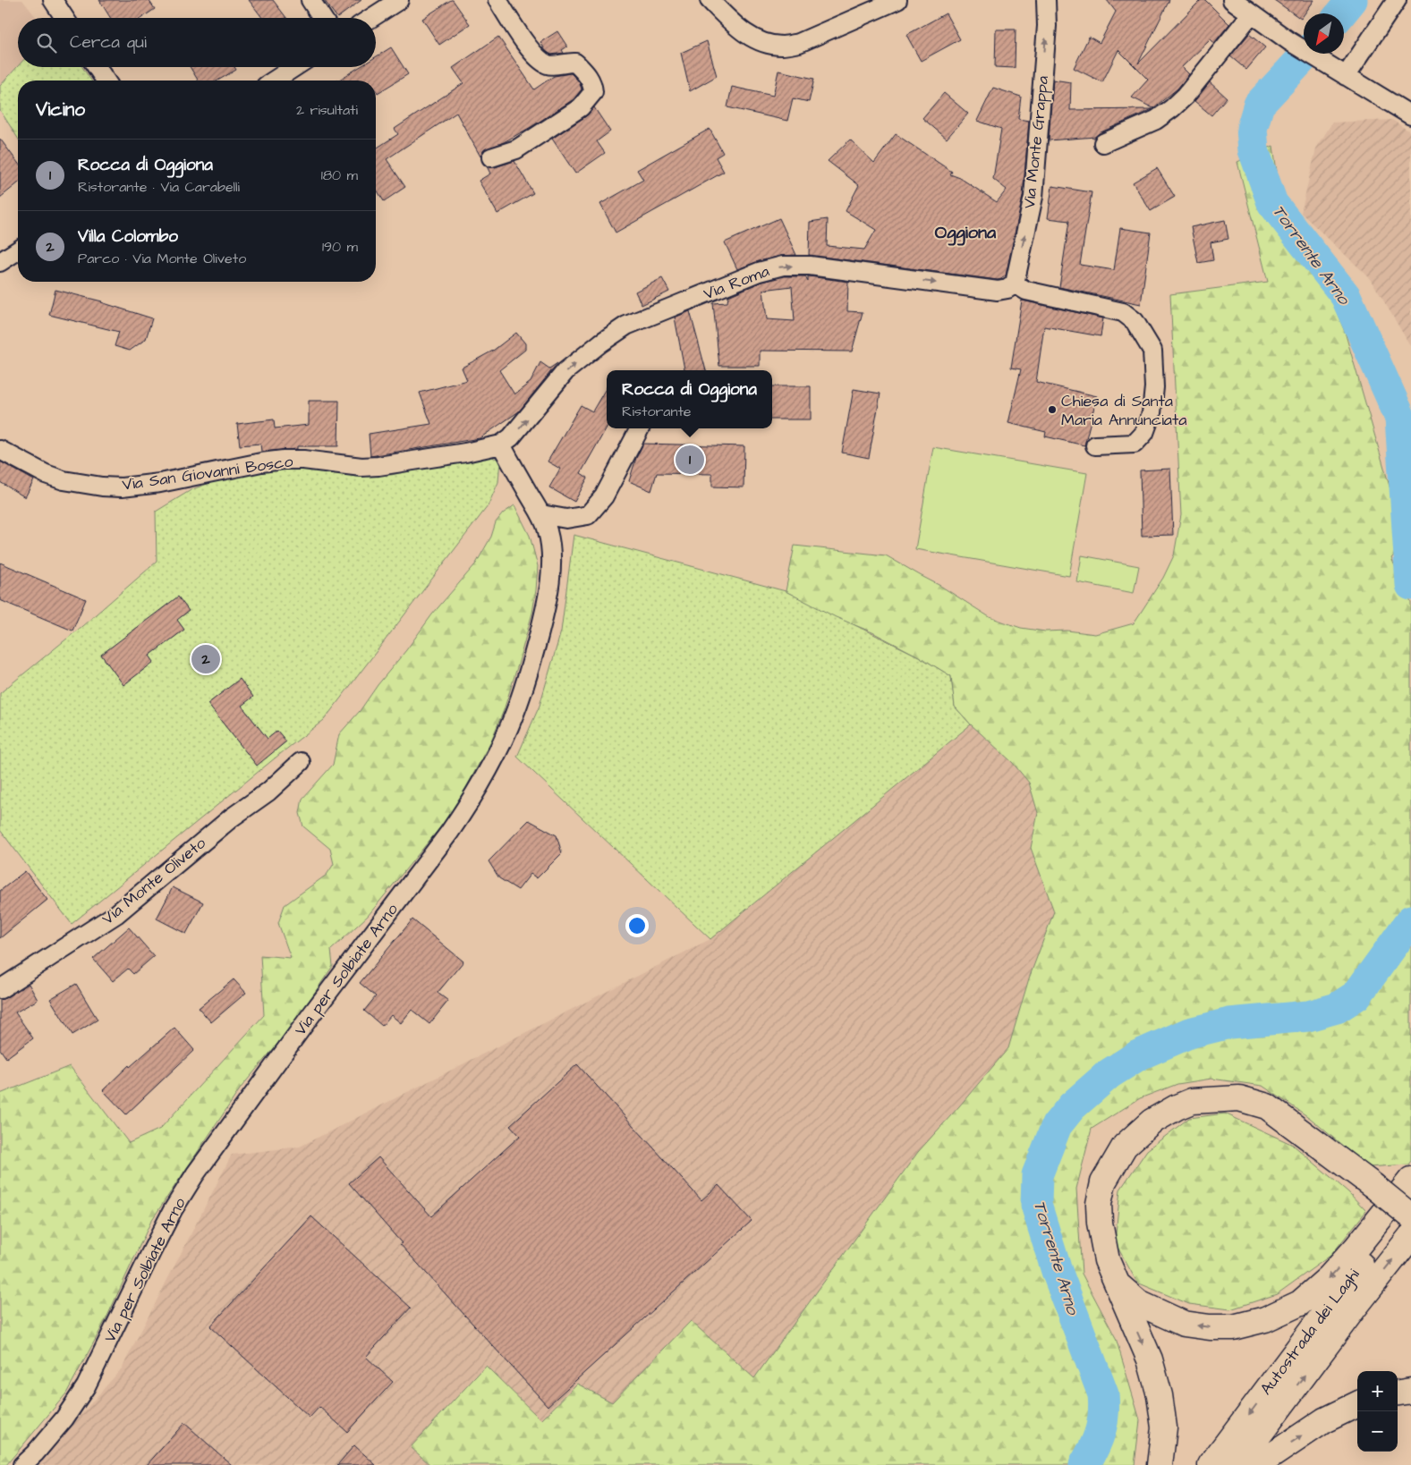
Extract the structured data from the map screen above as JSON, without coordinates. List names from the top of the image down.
{
  "streets": {
    "highway": ["Autostrada dei Laghi"],
    "street": [
      "Via Monte Grappa",
      "Via Roma",
      "Via San Giovanni Bosco",
      "Via Monte Oliveto",
      "Via per Solbiate Arno"
    ]
  },
  "crossings": [
    ["Via Monte Grappa", "Via Roma"],
    ["Via Roma", "Via San Giovanni Bosco"],
    ["Via Roma", "Via per Solbiate Arno"],
    ["Via San Giovanni Bosco", "Via per Solbiate Arno"]
  ],
  "one_way": ["Via Monte Grappa", "Via Roma"],
  "districts": ["Oggiona"],
  "water": ["Torrente Arno"],
  "places": ["Chiesa di Santa Maria Annunciata"],
  "north": "bottom left",
  "page": {
    "search": "Cerca qui",
    "heading": ["Vicino", "2 risultati"],
    "list": [
      {
        "mark": "1",
        "name": "Rocca di Oggiona",
        "note": "Ristorante · Via Carabelli",
        "value": "180 m"
      },
      {
        "mark": "2",
        "name": "Villa Colombo",
        "note": "Parco · Via Monte Oliveto",
        "value": "190 m"
      }
    ],
    "popup": ["Rocca di Oggiona", "Ristorante"],
    "pins": ["1", "2"],
    "map_buttons": ["+", "−"]
  }
}
